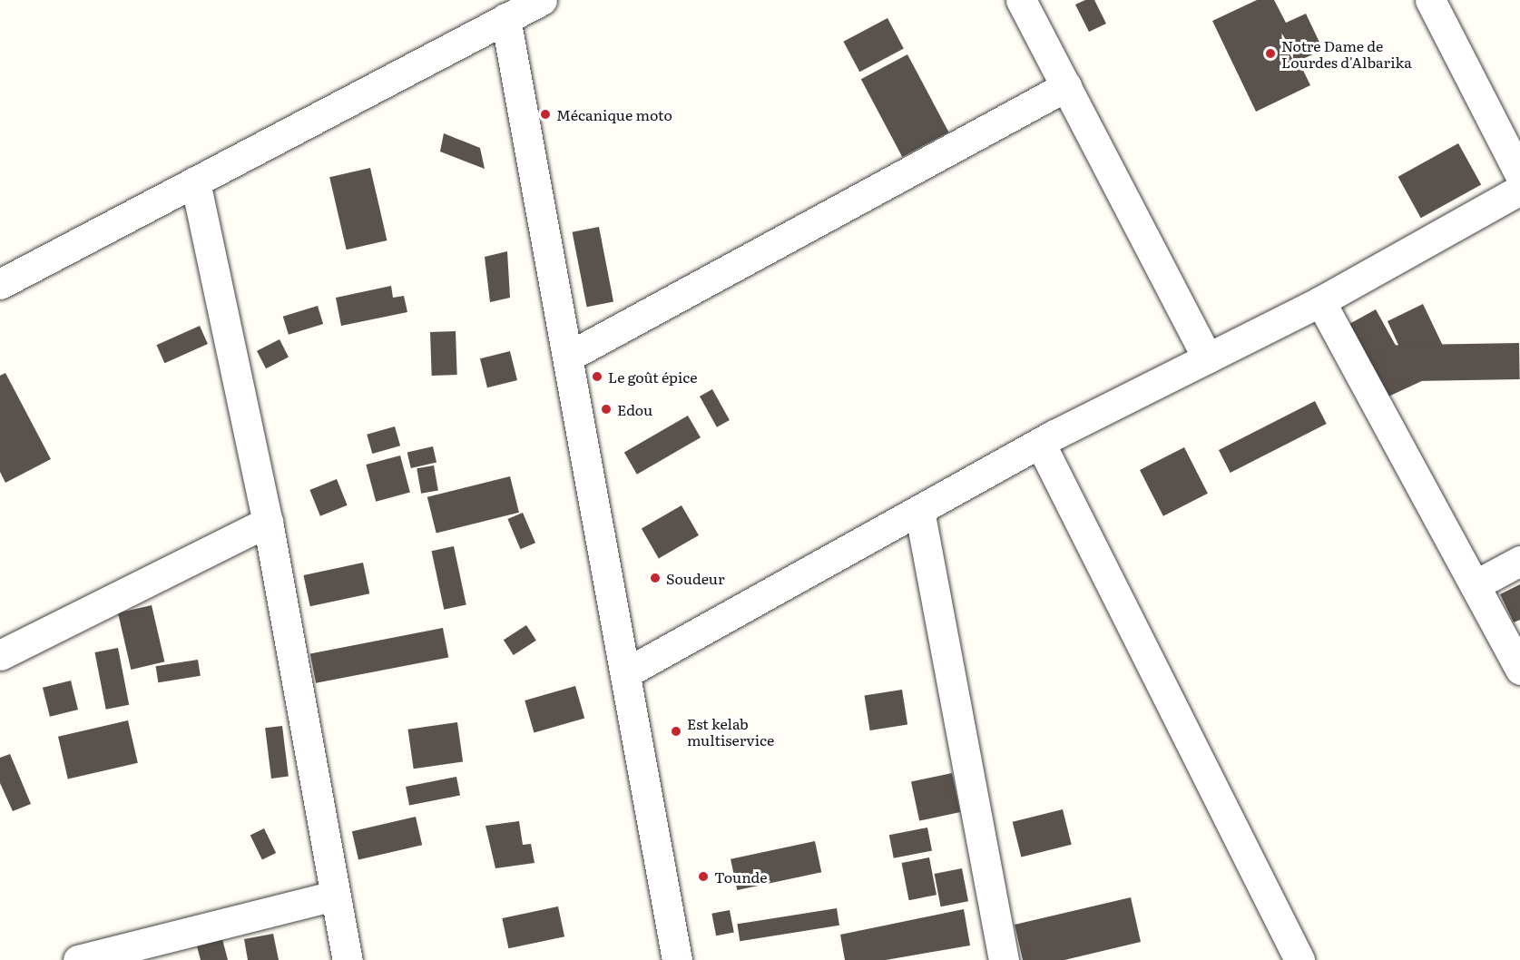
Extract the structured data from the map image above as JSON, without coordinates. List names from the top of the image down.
{
  "places": [
    "Notre Dame de Lourdes d'Albarika",
    "Mécanique moto",
    "Le goût épice",
    "Edou",
    "Soudeur",
    "Est kelab multiservice",
    "Tounde"
  ]
}
